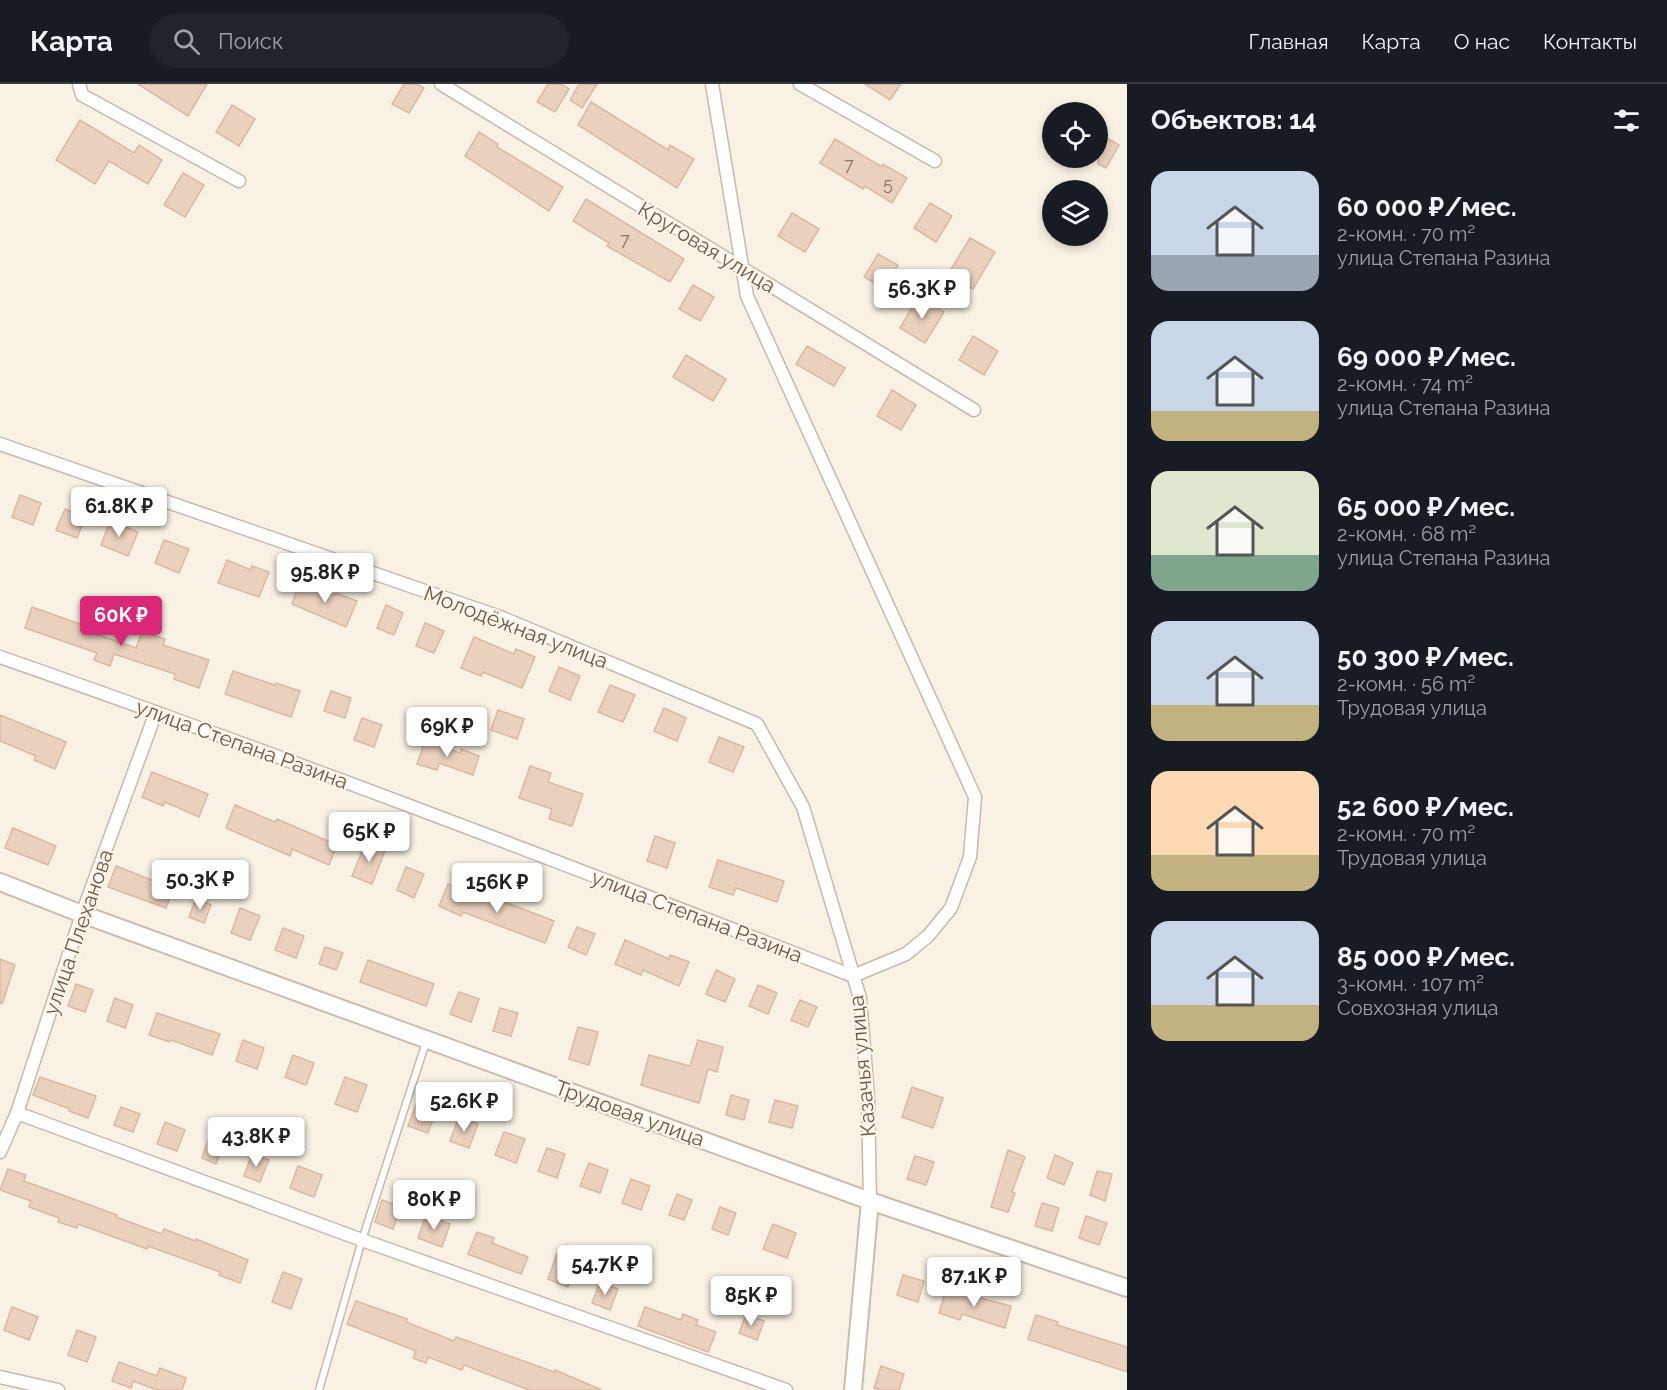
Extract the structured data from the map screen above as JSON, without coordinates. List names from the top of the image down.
{
  "streets": {
    "street": [
      "Круговая улица",
      "Молодёжная улица",
      "улица Степана Разина",
      "улица Плеханова",
      "Казачья улица",
      "Трудовая улица"
    ]
  },
  "crossings": [
    ["Молодёжная улица", "Казачья улица"],
    ["улица Степана Разина", "улица Плеханова"],
    ["улица Степана Разина", "Казачья улица"],
    ["улица Плеханова", "Трудовая улица"],
    ["Казачья улица", "Трудовая улица"]
  ],
  "house_numbers": ["7", "5", "7"],
  "page": {
    "header": "Карта",
    "search": "Поиск",
    "nav": [
      "Главная",
      "Карта",
      "О нас",
      "Контакты"
    ],
    "heading": "Объектов: 14",
    "list": [
      {
        "name": "60 000 ₽/мес.",
        "note": "2-комн. · 70 m² · улица Степана Разина"
      },
      {
        "name": "69 000 ₽/мес.",
        "note": "2-комн. · 74 m² · улица Степана Разина"
      },
      {
        "name": "65 000 ₽/мес.",
        "note": "2-комн. · 68 m² · улица Степана Разина"
      },
      {
        "name": "50 300 ₽/мес.",
        "note": "2-комн. · 56 m² · Трудовая улица"
      },
      {
        "name": "52 600 ₽/мес.",
        "note": "2-комн. · 70 m² · Трудовая улица"
      },
      {
        "name": "85 000 ₽/мес.",
        "note": "3-комн. · 107 m² · Совхозная улица"
      }
    ],
    "price": [
      "56.3K ₽",
      "61.8K ₽",
      "95.8K ₽",
      "60K ₽",
      "69K ₽",
      "65K ₽",
      "50.3K ₽",
      "156K ₽",
      "52.6K ₽",
      "43.8K ₽",
      "80K ₽",
      "54.7K ₽",
      "87.1K ₽",
      "85K ₽"
    ]
  }
}
